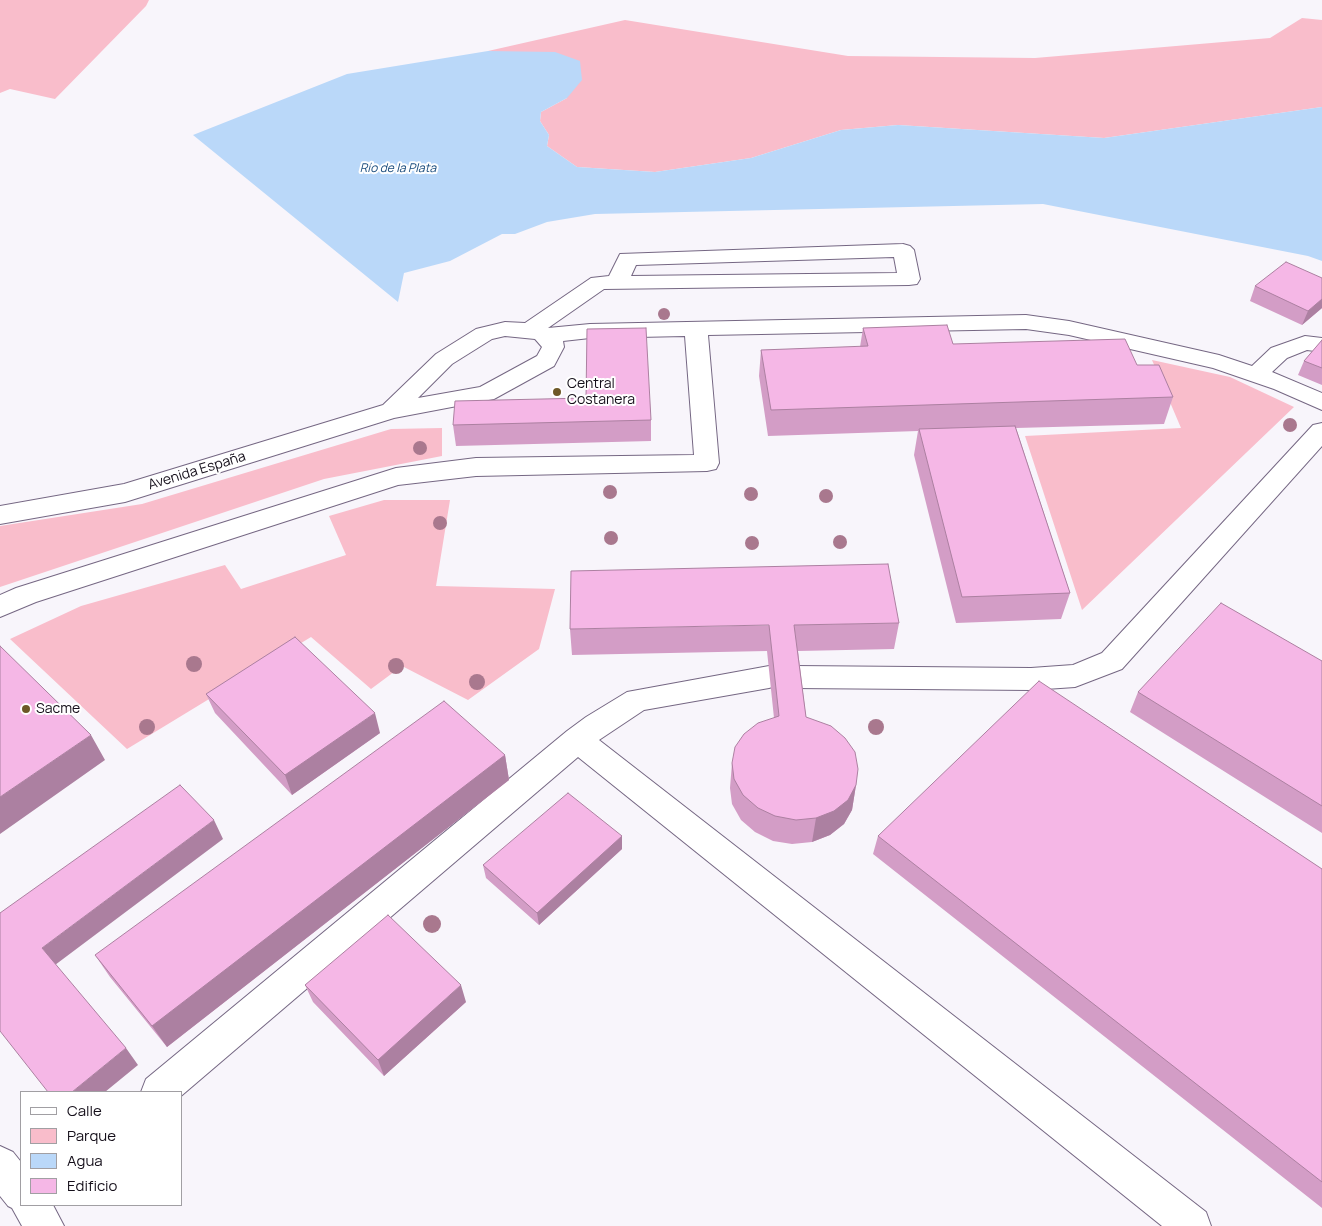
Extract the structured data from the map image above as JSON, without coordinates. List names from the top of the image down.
{
  "streets": {
    "street": ["Avenida España"]
  },
  "water": ["Río de la Plata"],
  "places": ["Central Costanera", "Sacme"],
  "legend": [
    "Calle",
    "Parque",
    "Agua",
    "Edificio"
  ]
}
